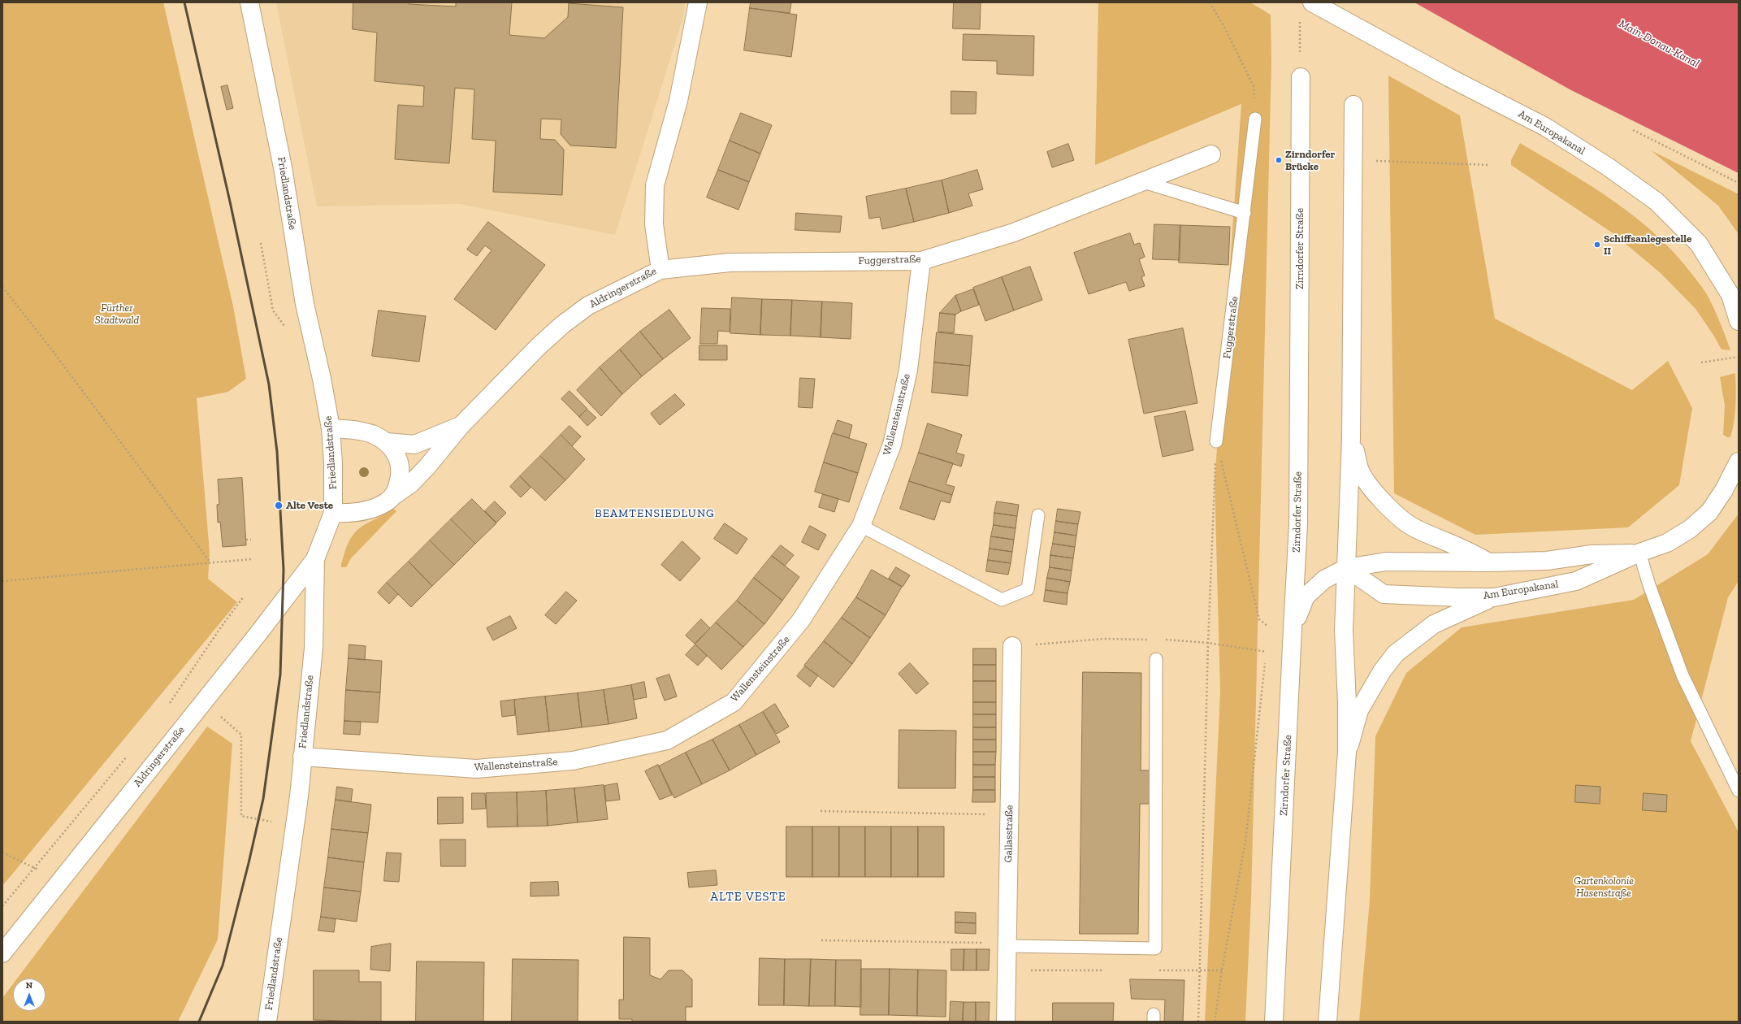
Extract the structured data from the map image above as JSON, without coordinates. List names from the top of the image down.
{
  "streets": {
    "main road": [
      "Am Europakanal",
      "Friedlandstraße",
      "Zirndorfer Straße",
      "Fuggerstraße",
      "Aldringerstraße",
      "Wallensteinstraße",
      "Gallasstraße"
    ]
  },
  "crossings": [
    ["Am Europakanal", "Zirndorfer Straße"],
    ["Friedlandstraße", "Aldringerstraße"],
    ["Friedlandstraße", "Wallensteinstraße"],
    ["Fuggerstraße", "Aldringerstraße"],
    ["Fuggerstraße", "Wallensteinstraße"]
  ],
  "districts": ["BEAMTENSIEDLUNG", "ALTE VESTE"],
  "water": ["Main-Donau-Kanal"],
  "parks": ["Fürther Stadtwald", "Gartenkolonie Hasenstraße"],
  "places": ["Zirndorfer Brücke", "Schiffsanlegestelle II", "Alte Veste"],
  "north": "top"
}
